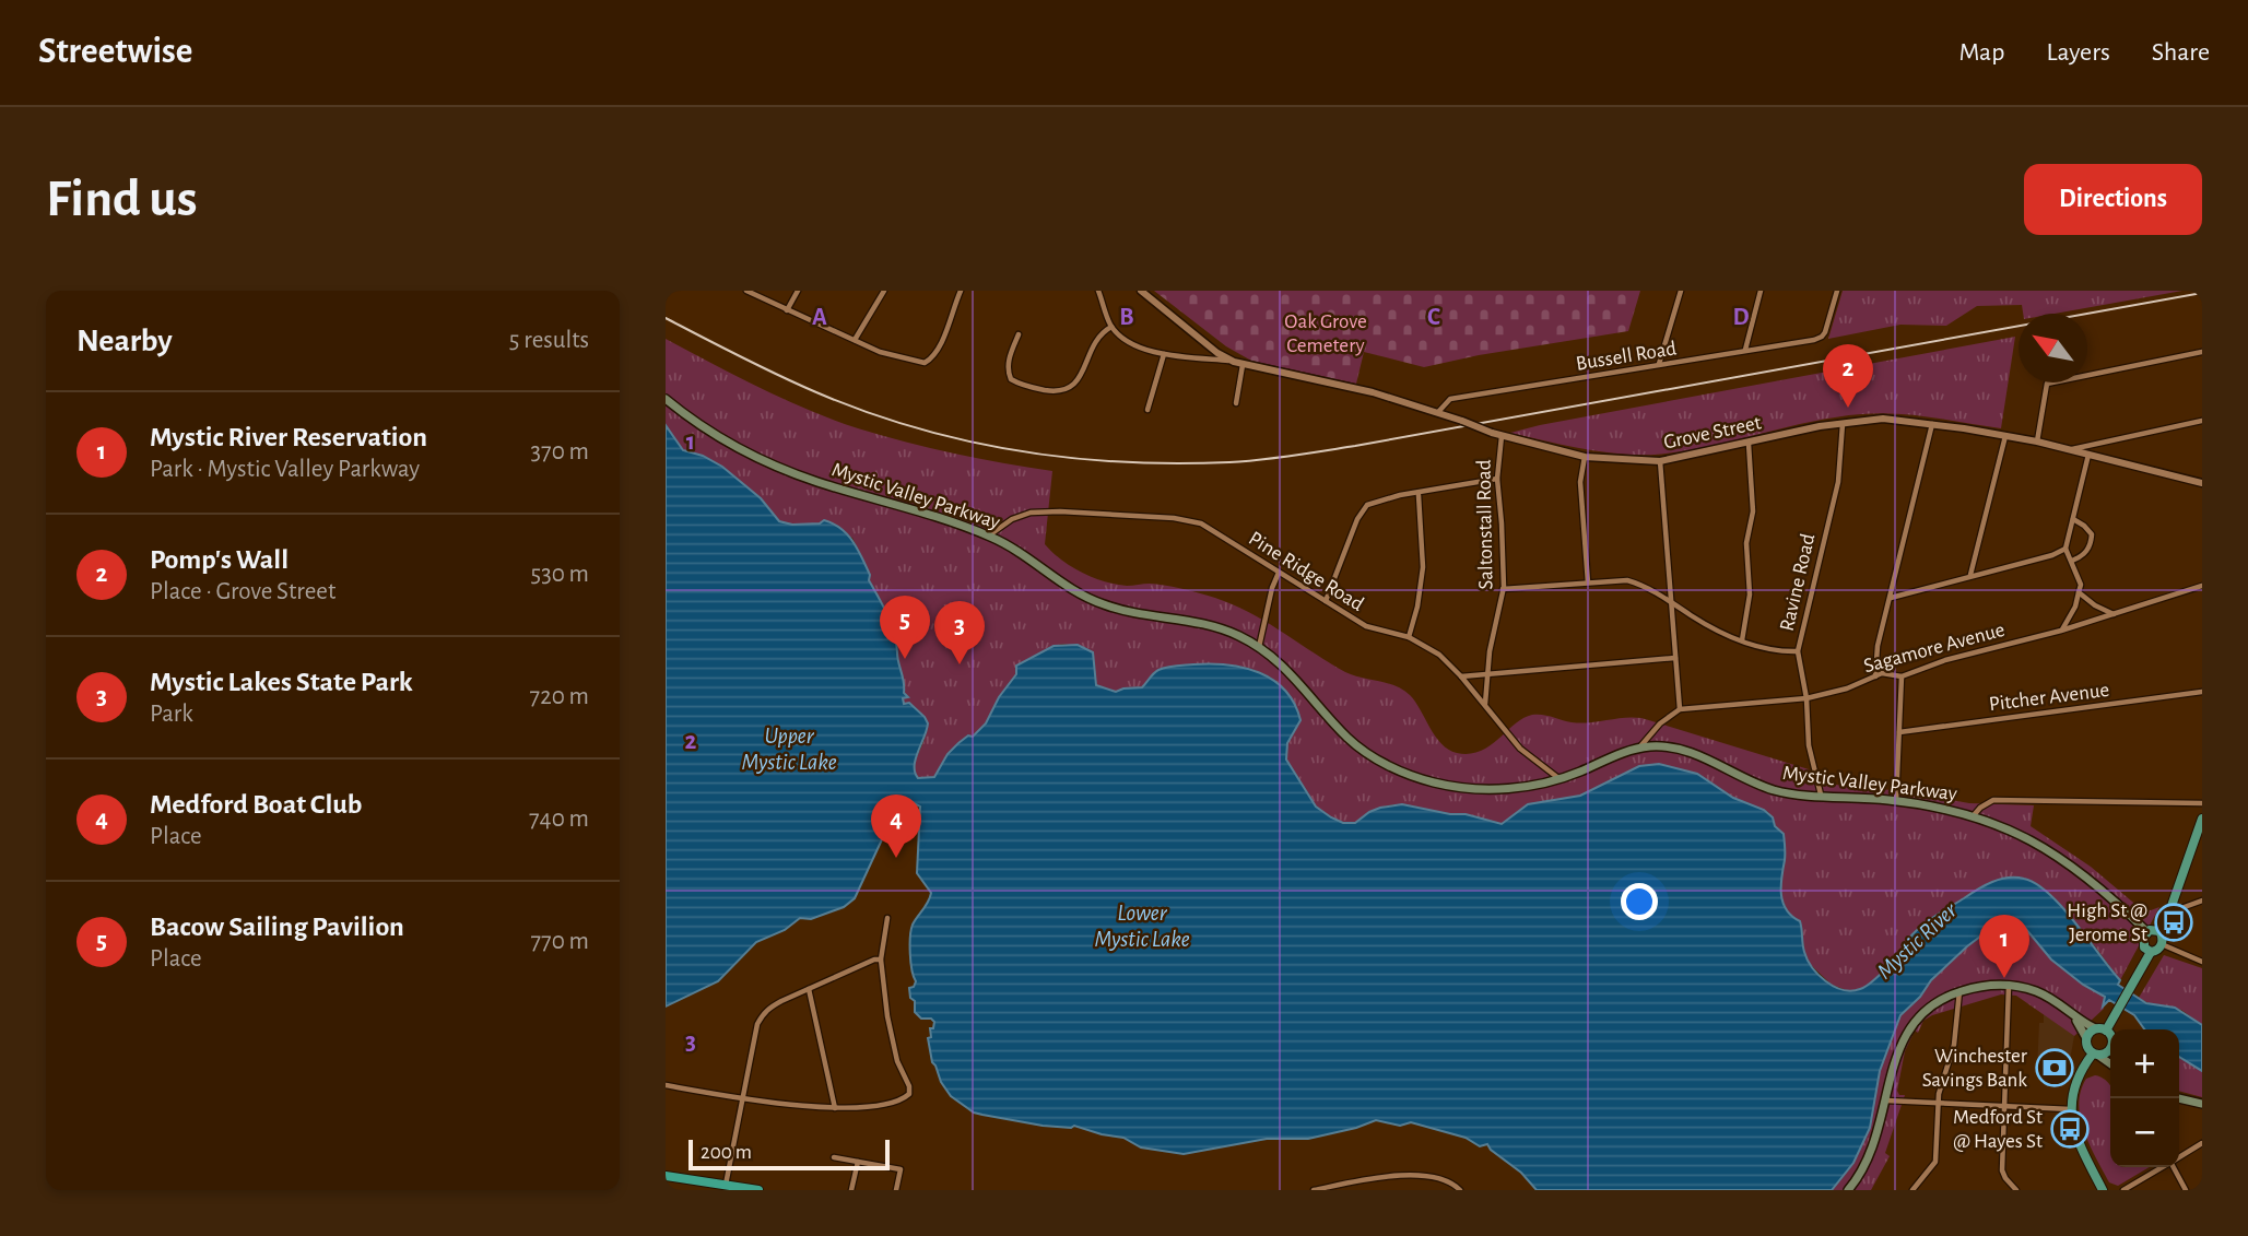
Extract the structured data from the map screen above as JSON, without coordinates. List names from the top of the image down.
{
  "streets": {
    "main road": ["Mystic Valley Parkway"],
    "street": [
      "Bussell Road",
      "Grove Street",
      "Saltonstall Road",
      "Pine Ridge Road",
      "Ravine Road",
      "Sagamore Avenue",
      "Pitcher Avenue"
    ]
  },
  "crossings": [
    ["Bussell Road", "Grove Street"],
    ["Grove Street", "Saltonstall Road"],
    ["Grove Street", "Ravine Road"],
    ["Mystic Valley Parkway", "Pine Ridge Road"],
    ["Mystic Valley Parkway", "Ravine Road"],
    ["Saltonstall Road", "Pine Ridge Road"],
    ["Ravine Road", "Sagamore Avenue"]
  ],
  "water": ["Upper Mystic Lake", "Lower Mystic Lake", "Mystic River"],
  "parks": ["Oak Grove Cemetery"],
  "places": {
    "bus stop": ["High St @ Jerome St", "Medford St @ Hayes St"],
    "bank": ["Winchester Savings Bank"]
  },
  "scale_bar": "200 m",
  "north": "top left",
  "page": {
    "header": "Streetwise",
    "nav": ["Map", "Layers", "Share"],
    "buttons": "Directions",
    "title": "Find us",
    "heading": ["Nearby", "5 results"],
    "pins": [
      "2",
      "5",
      "3",
      "4",
      "1"
    ],
    "list": [
      {
        "mark": "1",
        "name": "Mystic River Reservation",
        "note": "Park · Mystic Valley Parkway",
        "value": "370 m"
      },
      {
        "mark": "2",
        "name": "Pomp's Wall",
        "note": "Place · Grove Street",
        "value": "530 m"
      },
      {
        "mark": "3",
        "name": "Mystic Lakes State Park",
        "note": "Park",
        "value": "720 m"
      },
      {
        "mark": "4",
        "name": "Medford Boat Club",
        "note": "Place",
        "value": "740 m"
      },
      {
        "mark": "5",
        "name": "Bacow Sailing Pavilion",
        "note": "Place",
        "value": "770 m"
      }
    ],
    "map_buttons": ["+", "−"],
    "scale": "200 m"
  },
  "grid": {
    "columns": [
      "A",
      "B",
      "C",
      "D"
    ],
    "rows": ["1", "2", "3"]
  }
}
